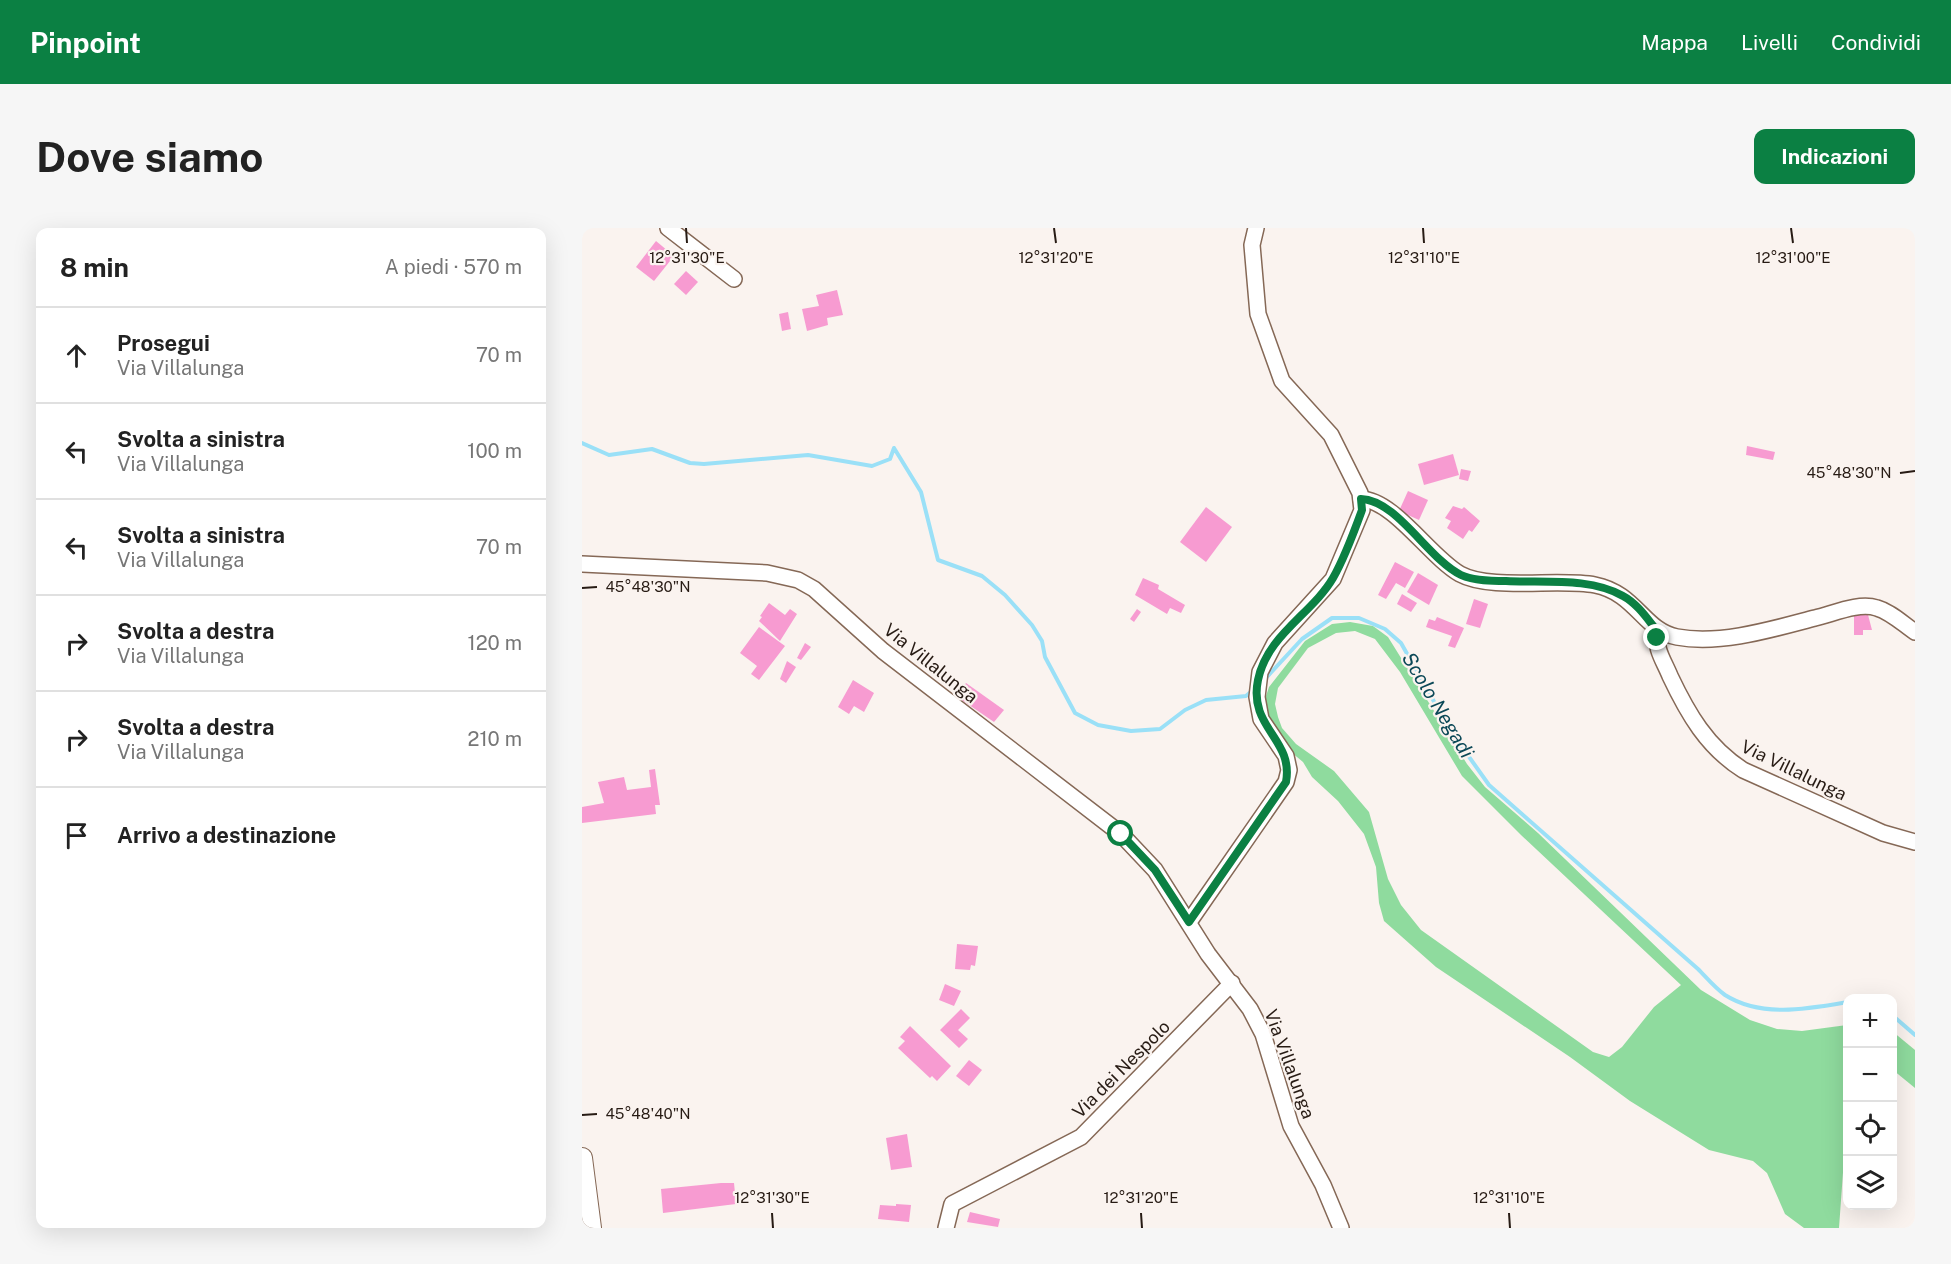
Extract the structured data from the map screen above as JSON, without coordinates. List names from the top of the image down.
{
  "streets": {
    "street": ["Via Villalunga", "Via dei Nespolo"]
  },
  "crossings": [
    ["Via Villalunga", "Via dei Nespolo"]
  ],
  "water": ["Scolo Negadi"],
  "page": {
    "header": "Pinpoint",
    "nav": ["Mappa", "Livelli", "Condividi"],
    "buttons": "Indicazioni",
    "title": "Dove siamo",
    "heading": ["8 min", "A piedi · 570 m"],
    "list": [
      ["Prosegui", "Via Villalunga", "70 m"],
      ["Svolta a sinistra", "Via Villalunga", "100 m"],
      ["Svolta a sinistra", "Via Villalunga", "70 m"],
      ["Svolta a destra", "Via Villalunga", "120 m"],
      ["Svolta a destra", "Via Villalunga", "210 m"],
      "Arrivo a destinazione"
    ],
    "map_buttons": ["+", "−"]
  },
  "coordinates": [
    "12°31'30\"E",
    "12°31'20\"E",
    "12°31'10\"E",
    "12°31'00\"E",
    "45°48'30\"N",
    "45°48'40\"N"
  ]
}
